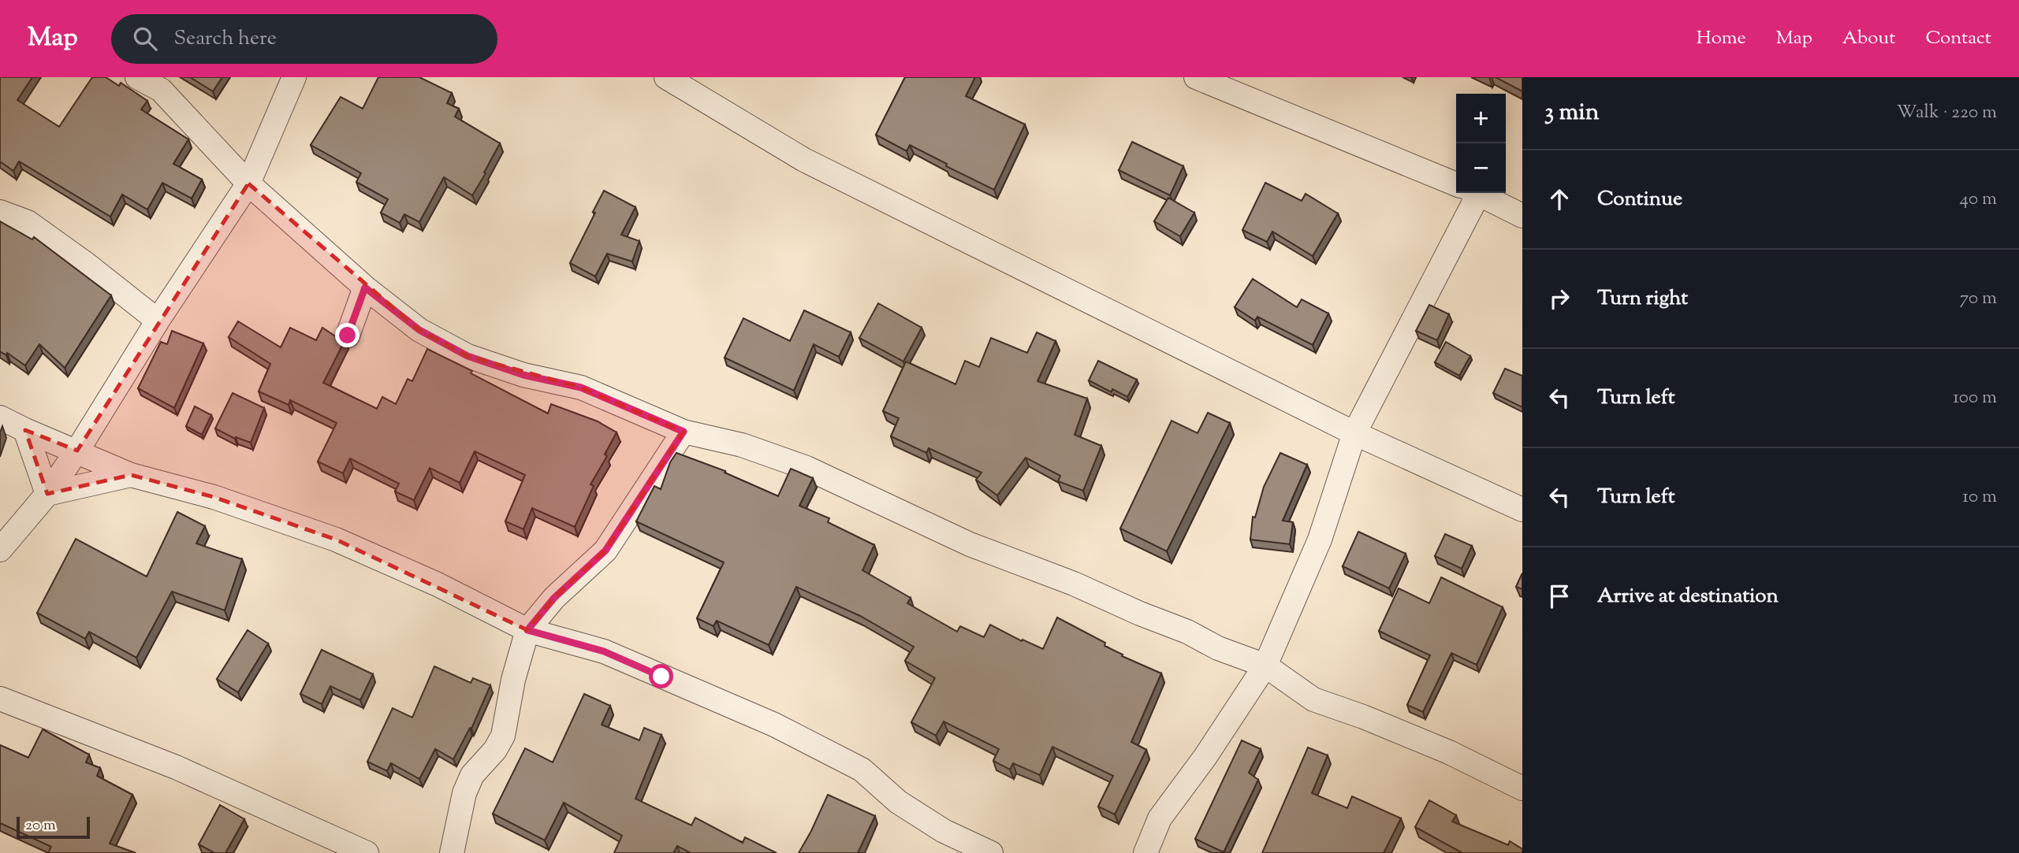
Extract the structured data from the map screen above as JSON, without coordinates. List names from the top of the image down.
{
  "scale_bar": "20 m",
  "page": {
    "header": "Map",
    "search": "Search here",
    "nav": [
      "Home",
      "Map",
      "About",
      "Contact"
    ],
    "heading": ["3 min", "Walk · 220 m"],
    "map_buttons": ["+", "−"],
    "list": [
      ["Continue", "40 m"],
      ["Turn right", "70 m"],
      ["Turn left", "100 m"],
      ["Turn left", "10 m"],
      "Arrive at destination"
    ],
    "scale": "20 m"
  }
}
